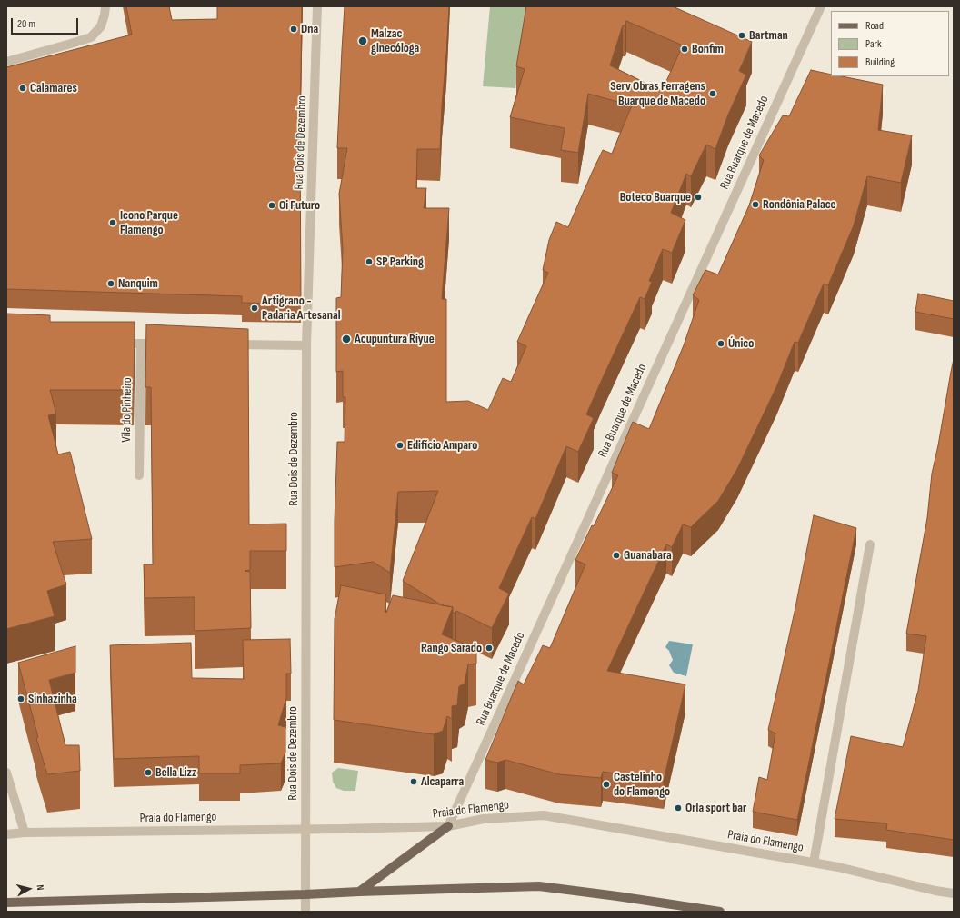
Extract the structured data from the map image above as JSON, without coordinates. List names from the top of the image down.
{
  "streets": {
    "street": [
      "Rua Dois de Dezembro",
      "Rua Buarque de Macedo",
      "Vila do Pinheiro",
      "Praia do Flamengo"
    ]
  },
  "crossings": [
    ["Rua Dois de Dezembro", "Praia do Flamengo"],
    ["Rua Buarque de Macedo", "Praia do Flamengo"]
  ],
  "places": [
    "Dna",
    "Bartman",
    "Malzac ginecóloga",
    "Bonfim",
    "Calamares",
    "Serv Obras Ferragens Buarque de Macedo",
    "Boteco Buarque",
    "Rondônia Palace",
    "Oi Futuro",
    "Icono Parque Flamengo",
    "SP Parking",
    "Nanquim",
    "Artigrano - Padaria Artesanal",
    "Acupuntura Riyue",
    "Único",
    "Edifício Amparo",
    "Guanabara",
    "Rango Sarado",
    "Sinhazinha",
    "Bella Lizz",
    "Alcaparra",
    "Castelinho do Flamengo",
    "Orla sport bar"
  ],
  "legend": ["Road", "Park", "Building"],
  "scale_bar": "20 m",
  "north": "right"
}
